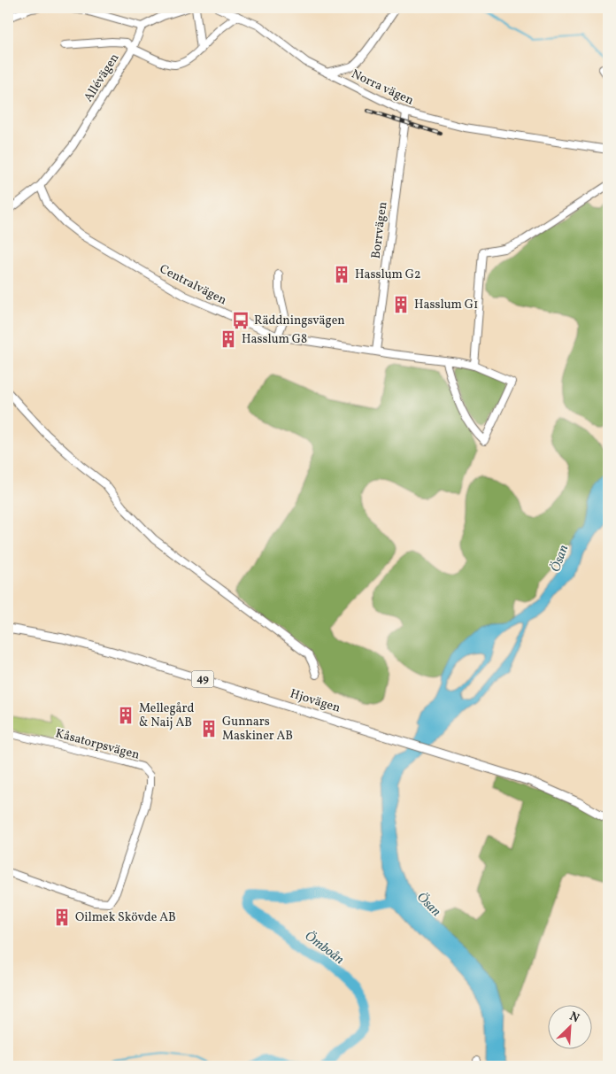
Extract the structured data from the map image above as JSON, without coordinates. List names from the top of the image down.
{
  "streets": {
    "main road": ["49", "Hjovägen"],
    "street": [
      "Allévägen",
      "Norra vägen",
      "Borrvägen",
      "Centralvägen",
      "Kåsatorpsvägen"
    ]
  },
  "crossings": [
    ["Allévägen", "Norra vägen"],
    ["Allévägen", "Centralvägen"],
    ["Norra vägen", "Borrvägen"],
    ["Borrvägen", "Centralvägen"]
  ],
  "water": ["Ösan", "Ömboån"],
  "places": {
    "building": [
      "Hasslum G2",
      "Hasslum G1",
      "Hasslum G8",
      "Mellegård & Naij AB",
      "Gunnars Maskiner AB",
      "Oilmek Skövde AB"
    ],
    "bus stop": ["Räddningsvägen"]
  },
  "north": "top right"
}
